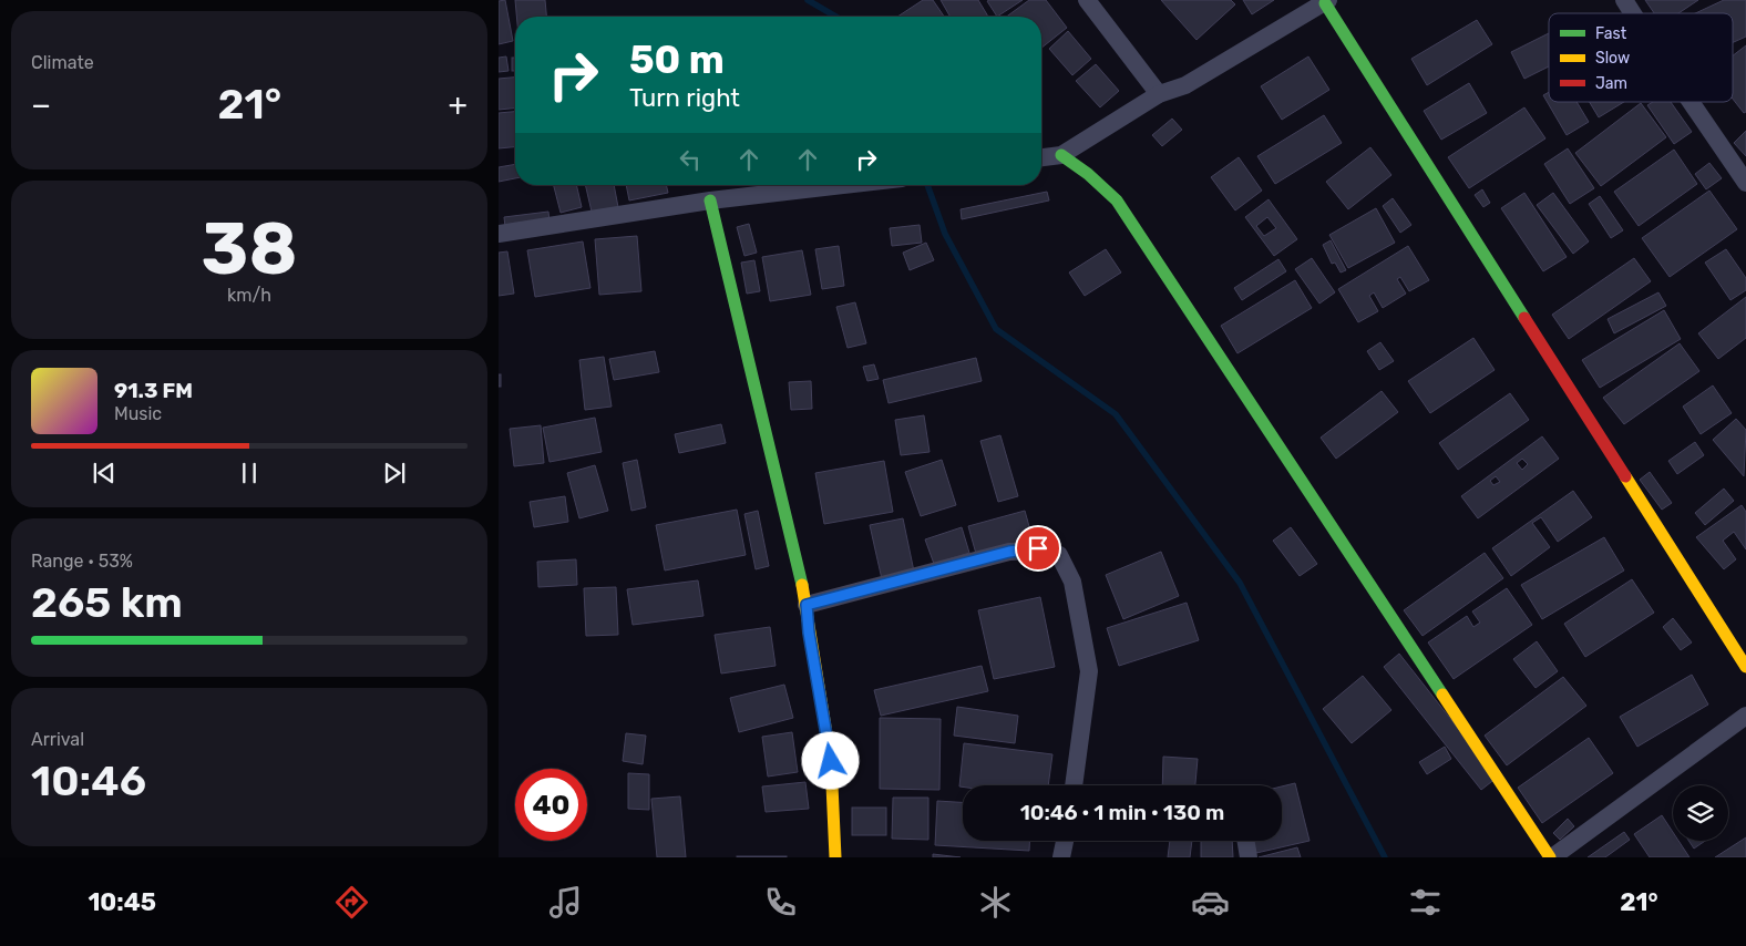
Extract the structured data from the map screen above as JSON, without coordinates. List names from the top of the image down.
{
  "legend": ["Fast", "Slow", "Jam"],
  "page": {
    "tile": [
      "Climate",
      ["38", "km/h"],
      ["Range · 53%", "265 km"],
      ["Arrival", "10:46"]
    ],
    "turn": ["50 m", "Turn right"],
    "heat": ["−", "21°", "+"],
    "song": ["91.3 FM", "Music"],
    "limit": "40",
    "trip": "10:46 · 1 min · 130 m",
    "tabs": ["10:45", "21°"]
  }
}
